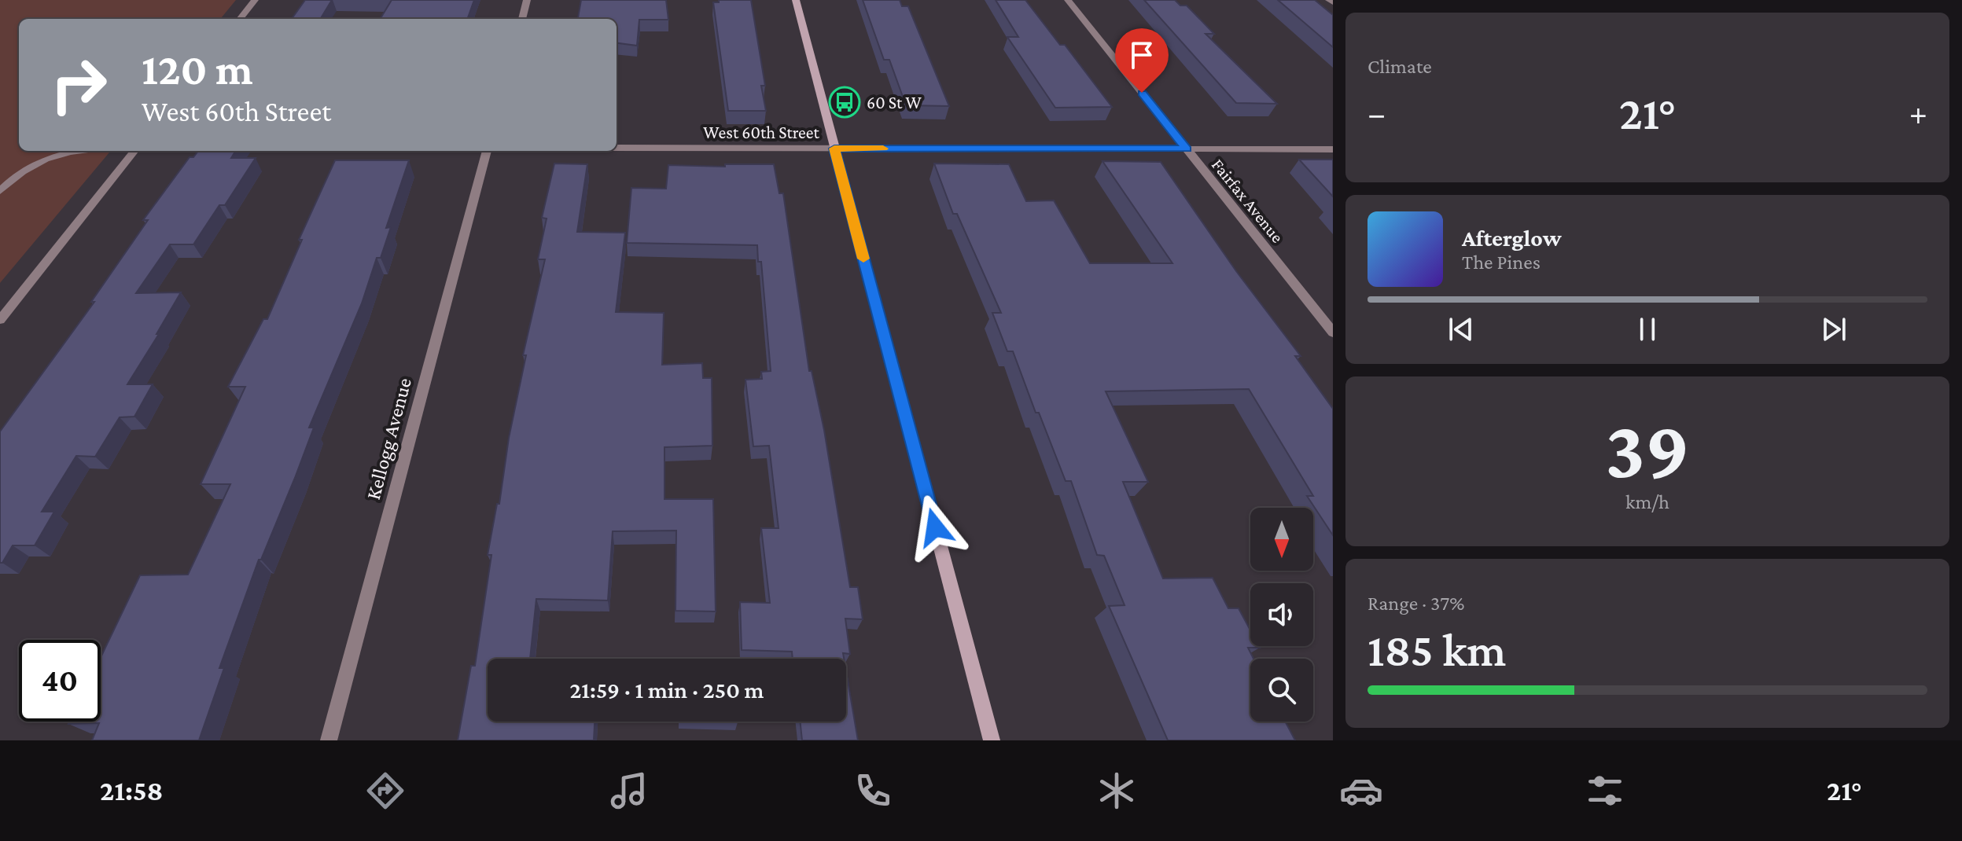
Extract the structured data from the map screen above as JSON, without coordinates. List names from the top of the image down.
{
  "streets": {
    "street": ["West 60th Street", "Fairfax Avenue", "Kellogg Avenue"]
  },
  "crossings": [
    ["West 60th Street", "Fairfax Avenue"]
  ],
  "places": {
    "bus stop": ["60 St W"]
  },
  "north": "bottom",
  "page": {
    "tile": [
      "Climate",
      ["39", "km/h"],
      ["Range · 37%", "185 km"]
    ],
    "turn": ["120 m", "West 60th Street"],
    "heat": ["−", "21°", "+"],
    "song": ["Afterglow", "The Pines"],
    "limit": "40",
    "trip": "21:59 · 1 min · 250 m",
    "tabs": ["21:58", "21°"]
  }
}
